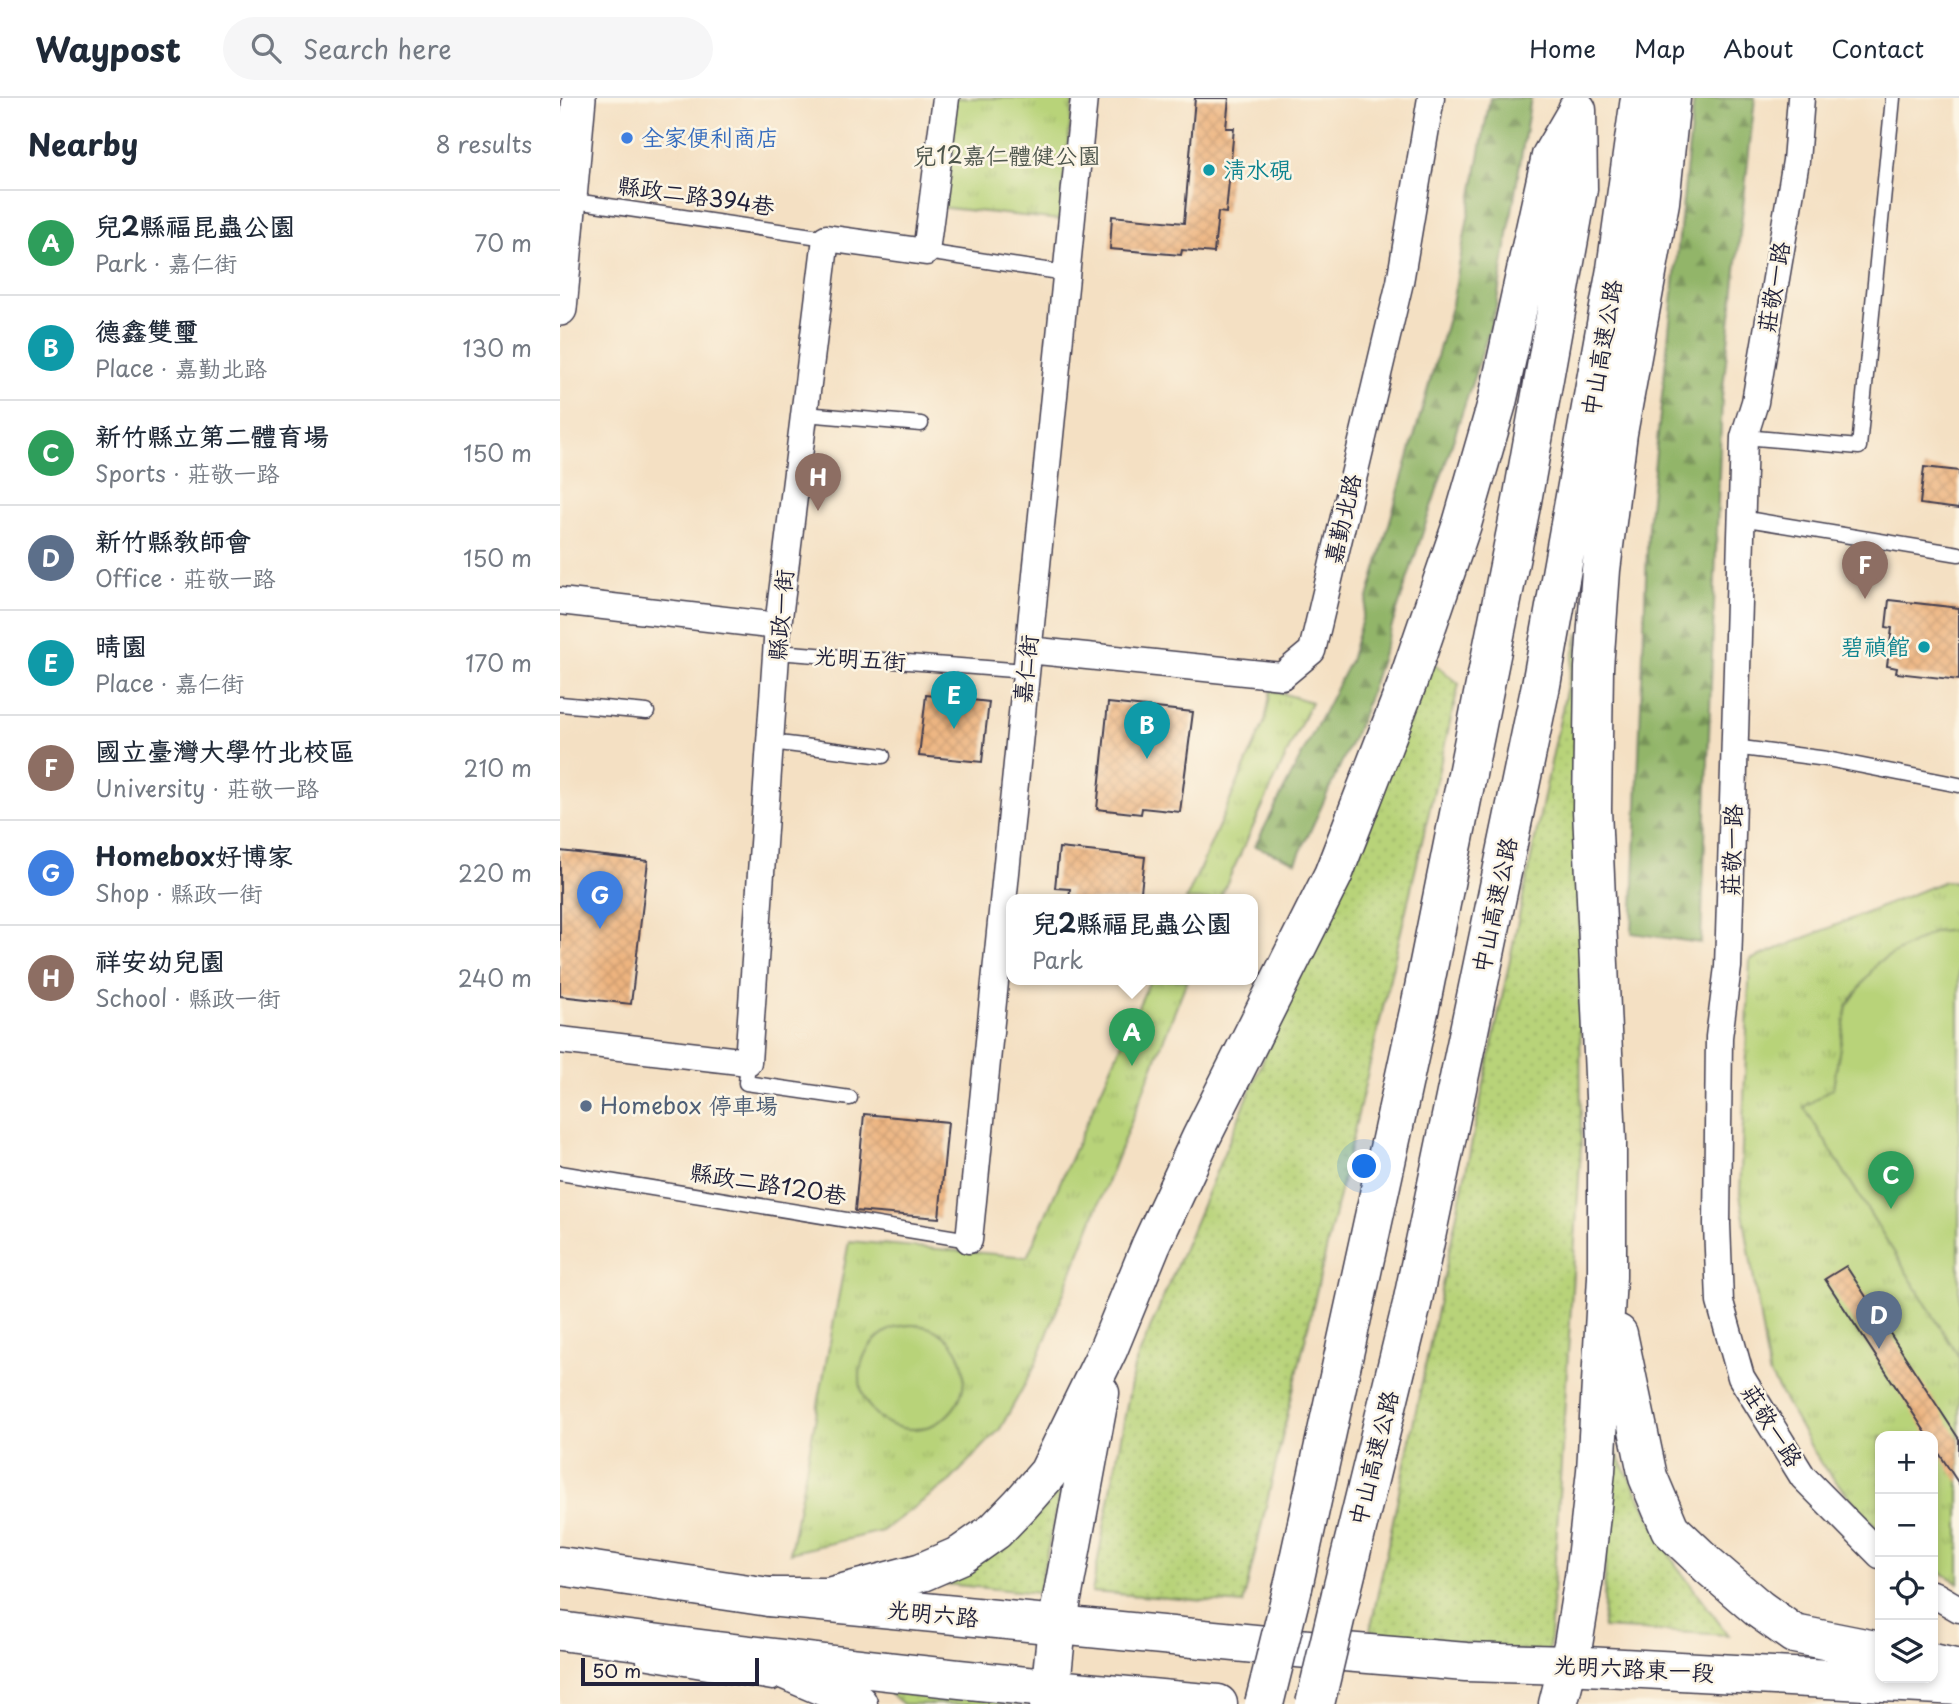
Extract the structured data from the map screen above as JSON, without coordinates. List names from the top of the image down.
{
  "streets": {
    "main road": ["中山高速公路", "光明六路", "光明六路東一段"],
    "street": [
      "莊敬一路",
      "嘉勤北路",
      "縣政一街",
      "嘉仁街"
    ],
    "lane": ["縣政二路394巷", "光明五街", "縣政二路120巷"]
  },
  "crossings": [
    ["縣政二路394巷", "縣政一街"],
    ["嘉勤北路", "光明五街"],
    ["嘉勤北路", "嘉仁街"],
    ["縣政一街", "光明五街"],
    ["光明五街", "嘉仁街"],
    ["嘉仁街", "縣政二路120巷"],
    ["光明六路", "光明六路東一段"]
  ],
  "parks": ["兒12嘉仁體健公園"],
  "places": [
    "全家便利商店",
    "清水硯",
    "碧禎館",
    "Homebox 停車場"
  ],
  "scale_bar": "50 m",
  "page": {
    "header": "Waypost",
    "search": "Search here",
    "nav": [
      "Home",
      "Map",
      "About",
      "Contact"
    ],
    "heading": ["Nearby", "8 results"],
    "list": [
      {
        "mark": "A",
        "name": "兒2縣福昆蟲公園",
        "note": "Park · 嘉仁街",
        "value": "70 m"
      },
      {
        "mark": "B",
        "name": "德鑫雙璽",
        "note": "Place · 嘉勤北路",
        "value": "130 m"
      },
      {
        "mark": "C",
        "name": "新竹縣立第二體育場",
        "note": "Sports · 莊敬一路",
        "value": "150 m"
      },
      {
        "mark": "D",
        "name": "新竹縣教師會",
        "note": "Office · 莊敬一路",
        "value": "150 m"
      },
      {
        "mark": "E",
        "name": "晴園",
        "note": "Place · 嘉仁街",
        "value": "170 m"
      },
      {
        "mark": "F",
        "name": "國立臺灣大學竹北校區",
        "note": "University · 莊敬一路",
        "value": "210 m"
      },
      {
        "mark": "G",
        "name": "Homebox好博家",
        "note": "Shop · 縣政一街",
        "value": "220 m"
      },
      {
        "mark": "H",
        "name": "祥安幼兒園",
        "note": "School · 縣政一街",
        "value": "240 m"
      }
    ],
    "pins": [
      "H",
      "F",
      "E",
      "B",
      "G",
      "A",
      "C",
      "D"
    ],
    "popup": ["兒2縣福昆蟲公園", "Park"],
    "map_buttons": ["+", "−"],
    "scale": "50 m"
  }
}
